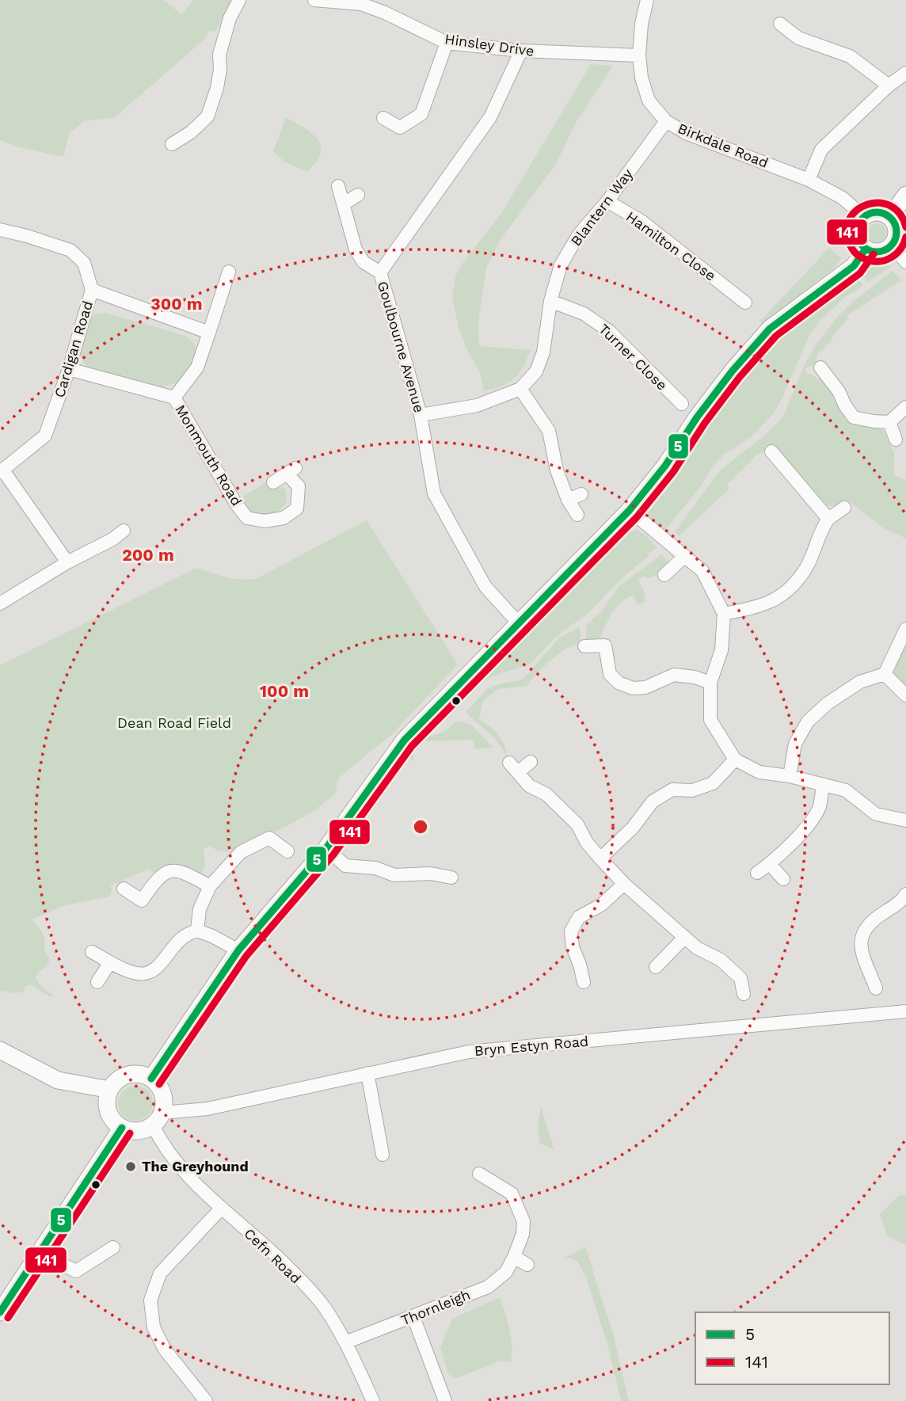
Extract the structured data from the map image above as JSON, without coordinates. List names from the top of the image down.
{
  "streets": {
    "street": [
      "Hinsley Drive",
      "Birkdale Road",
      "Blantern Way",
      "Hamilton Close",
      "Goulbourne Avenue",
      "Cardigan Road",
      "Turner Close",
      "Monmouth Road",
      "Bryn Estyn Road",
      "Cefn Road",
      "Thornleigh"
    ]
  },
  "crossings": [
    ["Hinsley Drive", "Birkdale Road"],
    ["Hinsley Drive", "Goulbourne Avenue"],
    ["Birkdale Road", "Blantern Way"],
    ["Blantern Way", "Hamilton Close"],
    ["Blantern Way", "Turner Close"],
    ["Cardigan Road", "Monmouth Road"],
    ["Bryn Estyn Road", "Cefn Road"],
    ["Cefn Road", "Thornleigh"]
  ],
  "parks": ["Dean Road Field"],
  "places": ["The Greyhound"],
  "lines": ["transit line 141", "transit line 5"],
  "legend": ["5", "141"],
  "rings": ["300 m", "200 m", "100 m"]
}
